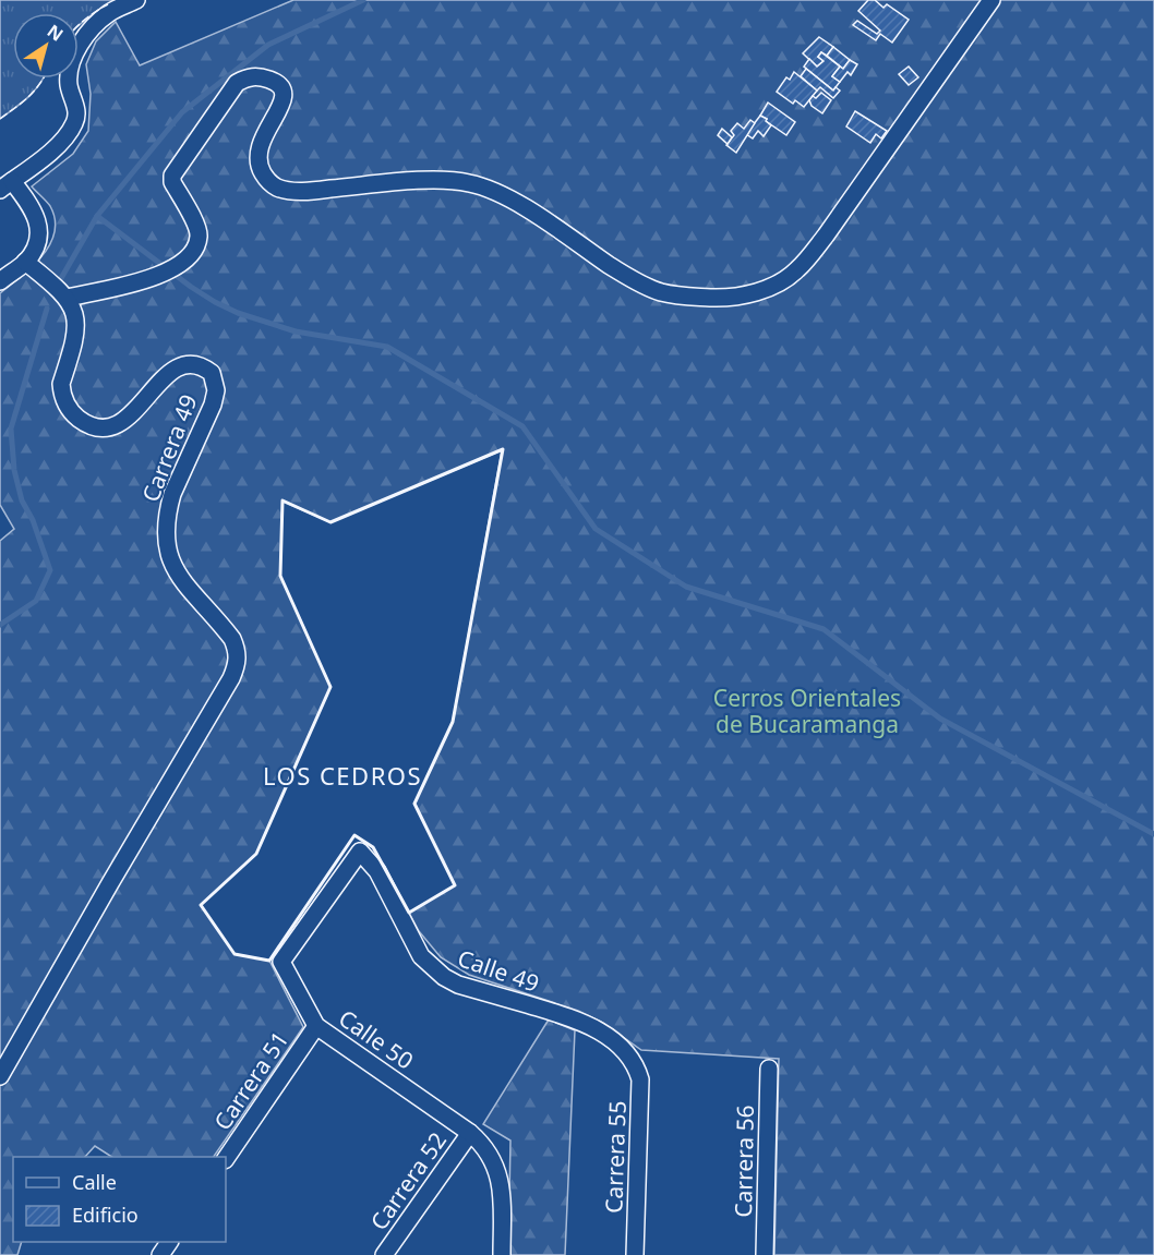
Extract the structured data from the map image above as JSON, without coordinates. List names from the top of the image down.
{
  "streets": {
    "street": [
      "Carrera 49",
      "Calle 49",
      "Calle 50",
      "Carrera 51",
      "Carrera 55",
      "Carrera 56",
      "Carrera 52"
    ]
  },
  "crossings": [
    ["Calle 49", "Calle 50"],
    ["Calle 49", "Carrera 55"],
    ["Calle 50", "Carrera 51"],
    ["Calle 50", "Carrera 52"]
  ],
  "districts": ["LOS CEDROS"],
  "parks": ["Cerros Orientales de Bucaramanga"],
  "legend": ["Calle", "Edificio"],
  "north": "top right"
}
